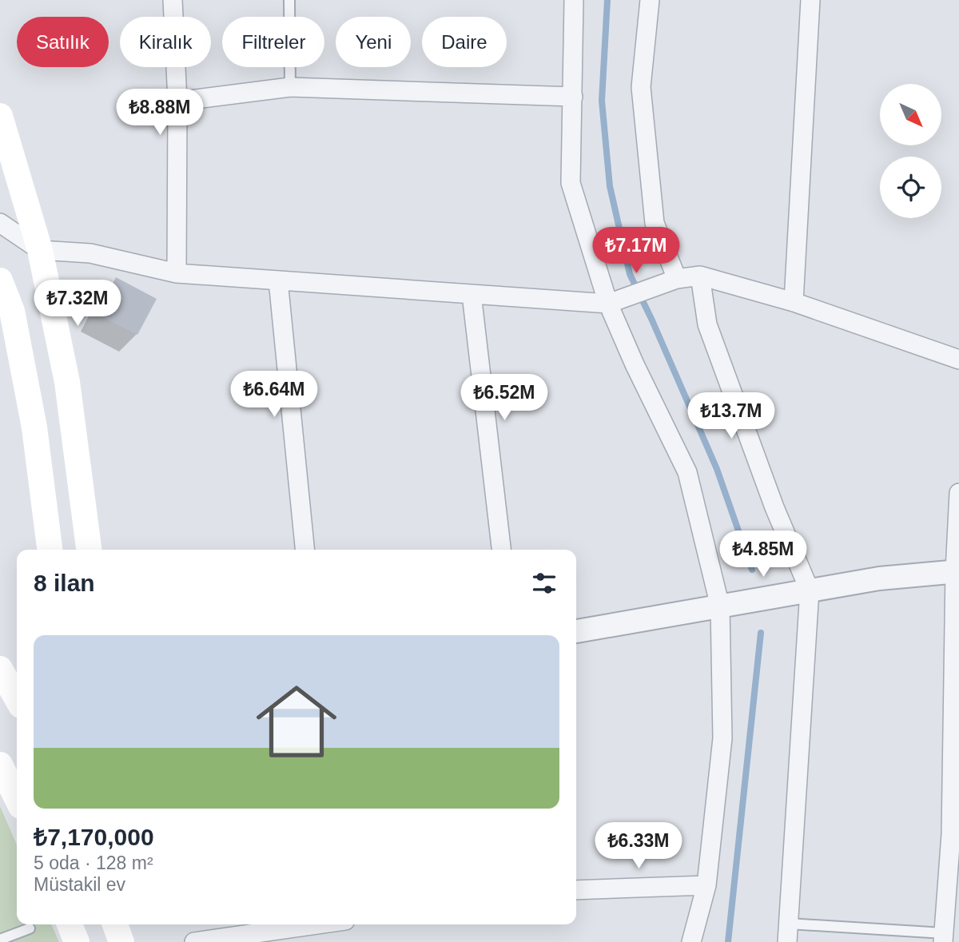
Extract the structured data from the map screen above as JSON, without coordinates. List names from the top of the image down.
{
  "north": "bottom right",
  "page": {
    "chip": [
      "Satılık",
      "Kiralık",
      "Filtreler",
      "Yeni",
      "Daire"
    ],
    "price": [
      "₺8.88M",
      "₺7.17M",
      "₺7.32M",
      "₺6.64M",
      "₺6.52M",
      "₺13.7M",
      "₺4.85M",
      "₺6.33M"
    ],
    "heading": "8 ilan",
    "list": [
      {
        "name": "₺7,170,000",
        "note": "5 oda · 128 m² · Müstakil ev"
      }
    ]
  }
}
